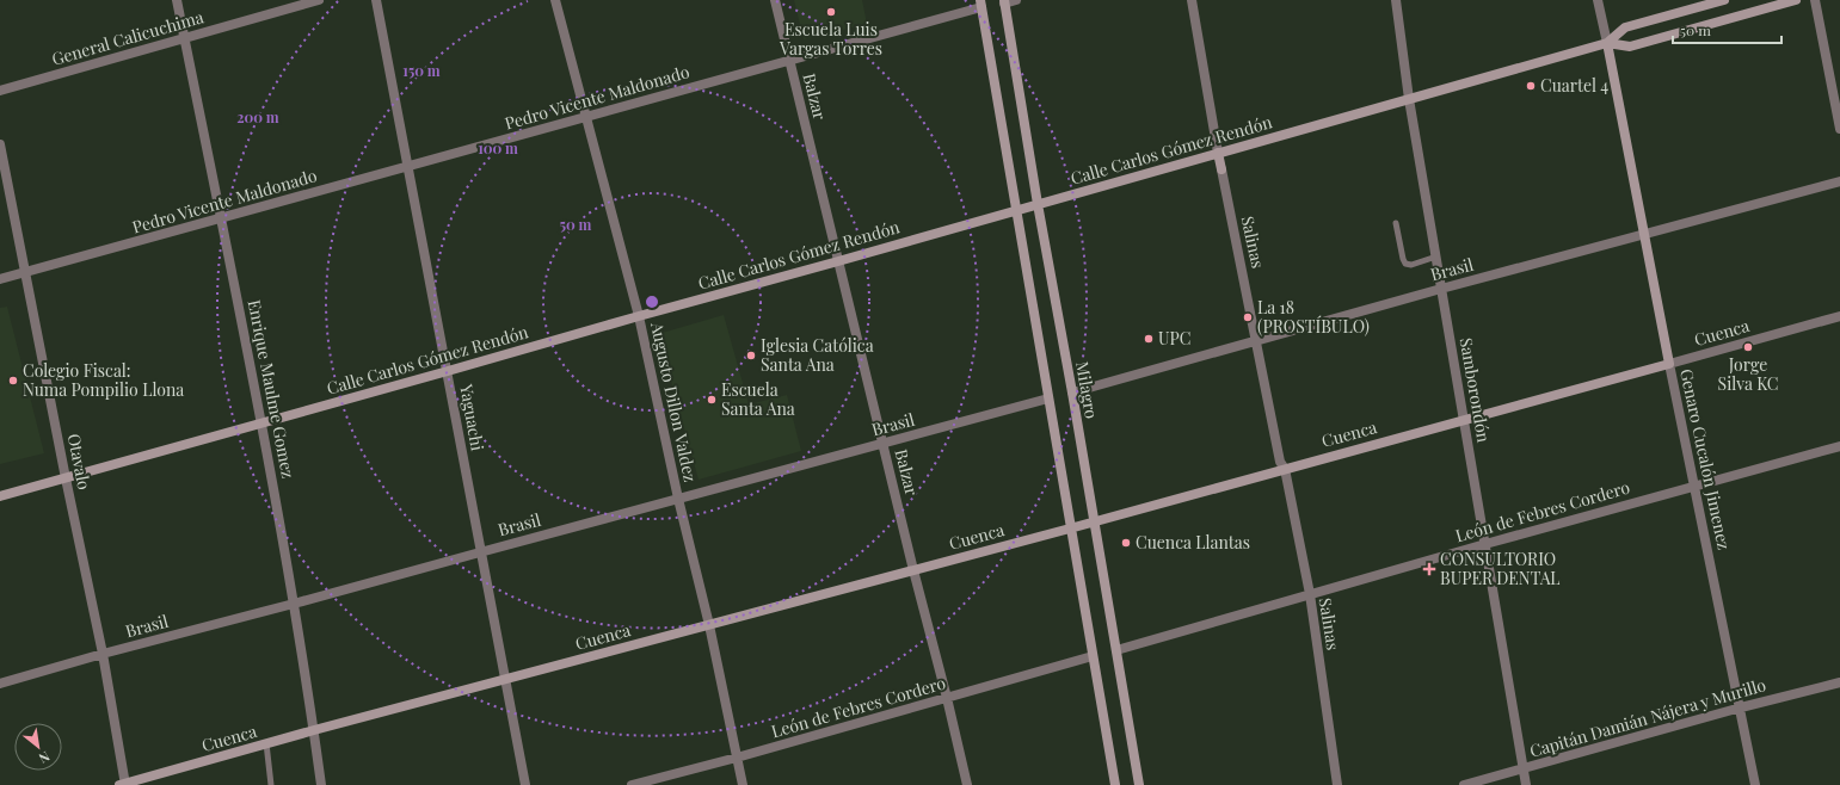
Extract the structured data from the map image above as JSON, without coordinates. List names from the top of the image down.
{
  "streets": {
    "main road": [
      "Calle Carlos Gómez Rendón",
      "Cuenca",
      "Milagro",
      "Genaro Cucalón Jimenez"
    ],
    "street": [
      "General Calicuchima",
      "Balzar",
      "Pedro Vicente Maldonado",
      "Salinas",
      "Brasil",
      "Enrique Maulme Gomez",
      "Samborondón",
      "Augusto Dillon Valdez",
      "Yaguachi",
      "Otavalo",
      "León de Febres Cordero",
      "Capitán Damián Nájera y Murillo"
    ]
  },
  "crossings": [
    ["General Calicuchima", "Enrique Maulme Gomez"],
    ["Balzar", "Pedro Vicente Maldonado"],
    ["Balzar", "Calle Carlos Gómez Rendón"],
    ["Balzar", "Brasil"],
    ["Balzar", "Cuenca"],
    ["Balzar", "León de Febres Cordero"],
    ["Pedro Vicente Maldonado", "Enrique Maulme Gomez"],
    ["Pedro Vicente Maldonado", "Augusto Dillon Valdez"],
    ["Pedro Vicente Maldonado", "Yaguachi"],
    ["Pedro Vicente Maldonado", "Otavalo"],
    ["Calle Carlos Gómez Rendón", "Enrique Maulme Gomez"],
    ["Calle Carlos Gómez Rendón", "Milagro"],
    ["Calle Carlos Gómez Rendón", "Samborondón"],
    ["Calle Carlos Gómez Rendón", "Augusto Dillon Valdez"],
    ["Calle Carlos Gómez Rendón", "Yaguachi"],
    ["Calle Carlos Gómez Rendón", "Genaro Cucalón Jimenez"],
    ["Calle Carlos Gómez Rendón", "Otavalo"],
    ["Salinas", "Brasil"],
    ["Salinas", "Cuenca"],
    ["Salinas", "León de Febres Cordero"],
    ["Brasil", "Enrique Maulme Gomez"],
    ["Brasil", "Milagro"],
    ["Brasil", "Samborondón"],
    ["Brasil", "Augusto Dillon Valdez"],
    ["Brasil", "Yaguachi"],
    ["Brasil", "Genaro Cucalón Jimenez"],
    ["Brasil", "Otavalo"],
    ["Cuenca", "Enrique Maulme Gomez"],
    ["Cuenca", "Milagro"],
    ["Cuenca", "Samborondón"],
    ["Cuenca", "Augusto Dillon Valdez"],
    ["Cuenca", "Yaguachi"],
    ["Cuenca", "Genaro Cucalón Jimenez"],
    ["Cuenca", "Otavalo"],
    ["Milagro", "León de Febres Cordero"],
    ["Samborondón", "León de Febres Cordero"],
    ["Samborondón", "Capitán Damián Nájera y Murillo"],
    ["Augusto Dillon Valdez", "León de Febres Cordero"],
    ["Genaro Cucalón Jimenez", "León de Febres Cordero"],
    ["Genaro Cucalón Jimenez", "Capitán Damián Nájera y Murillo"]
  ],
  "places": {
    "other": [
      "Escuela Luis Vargas Torres",
      "Cuartel 4",
      "La 18 (PROSTÍBULO)",
      "UPC",
      "Jorge Silva KC",
      "Iglesia Católica Santa Ana",
      "Colegio Fiscal: Numa Pompilio Llona",
      "Escuela Santa Ana",
      "Cuenca Llantas"
    ],
    "health": ["CONSULTORIO BUPER DENTAL"]
  },
  "scale_bar": "50 m",
  "north": "bottom right",
  "rings": [
    "150 m",
    "200 m",
    "100 m",
    "50 m"
  ]
}
